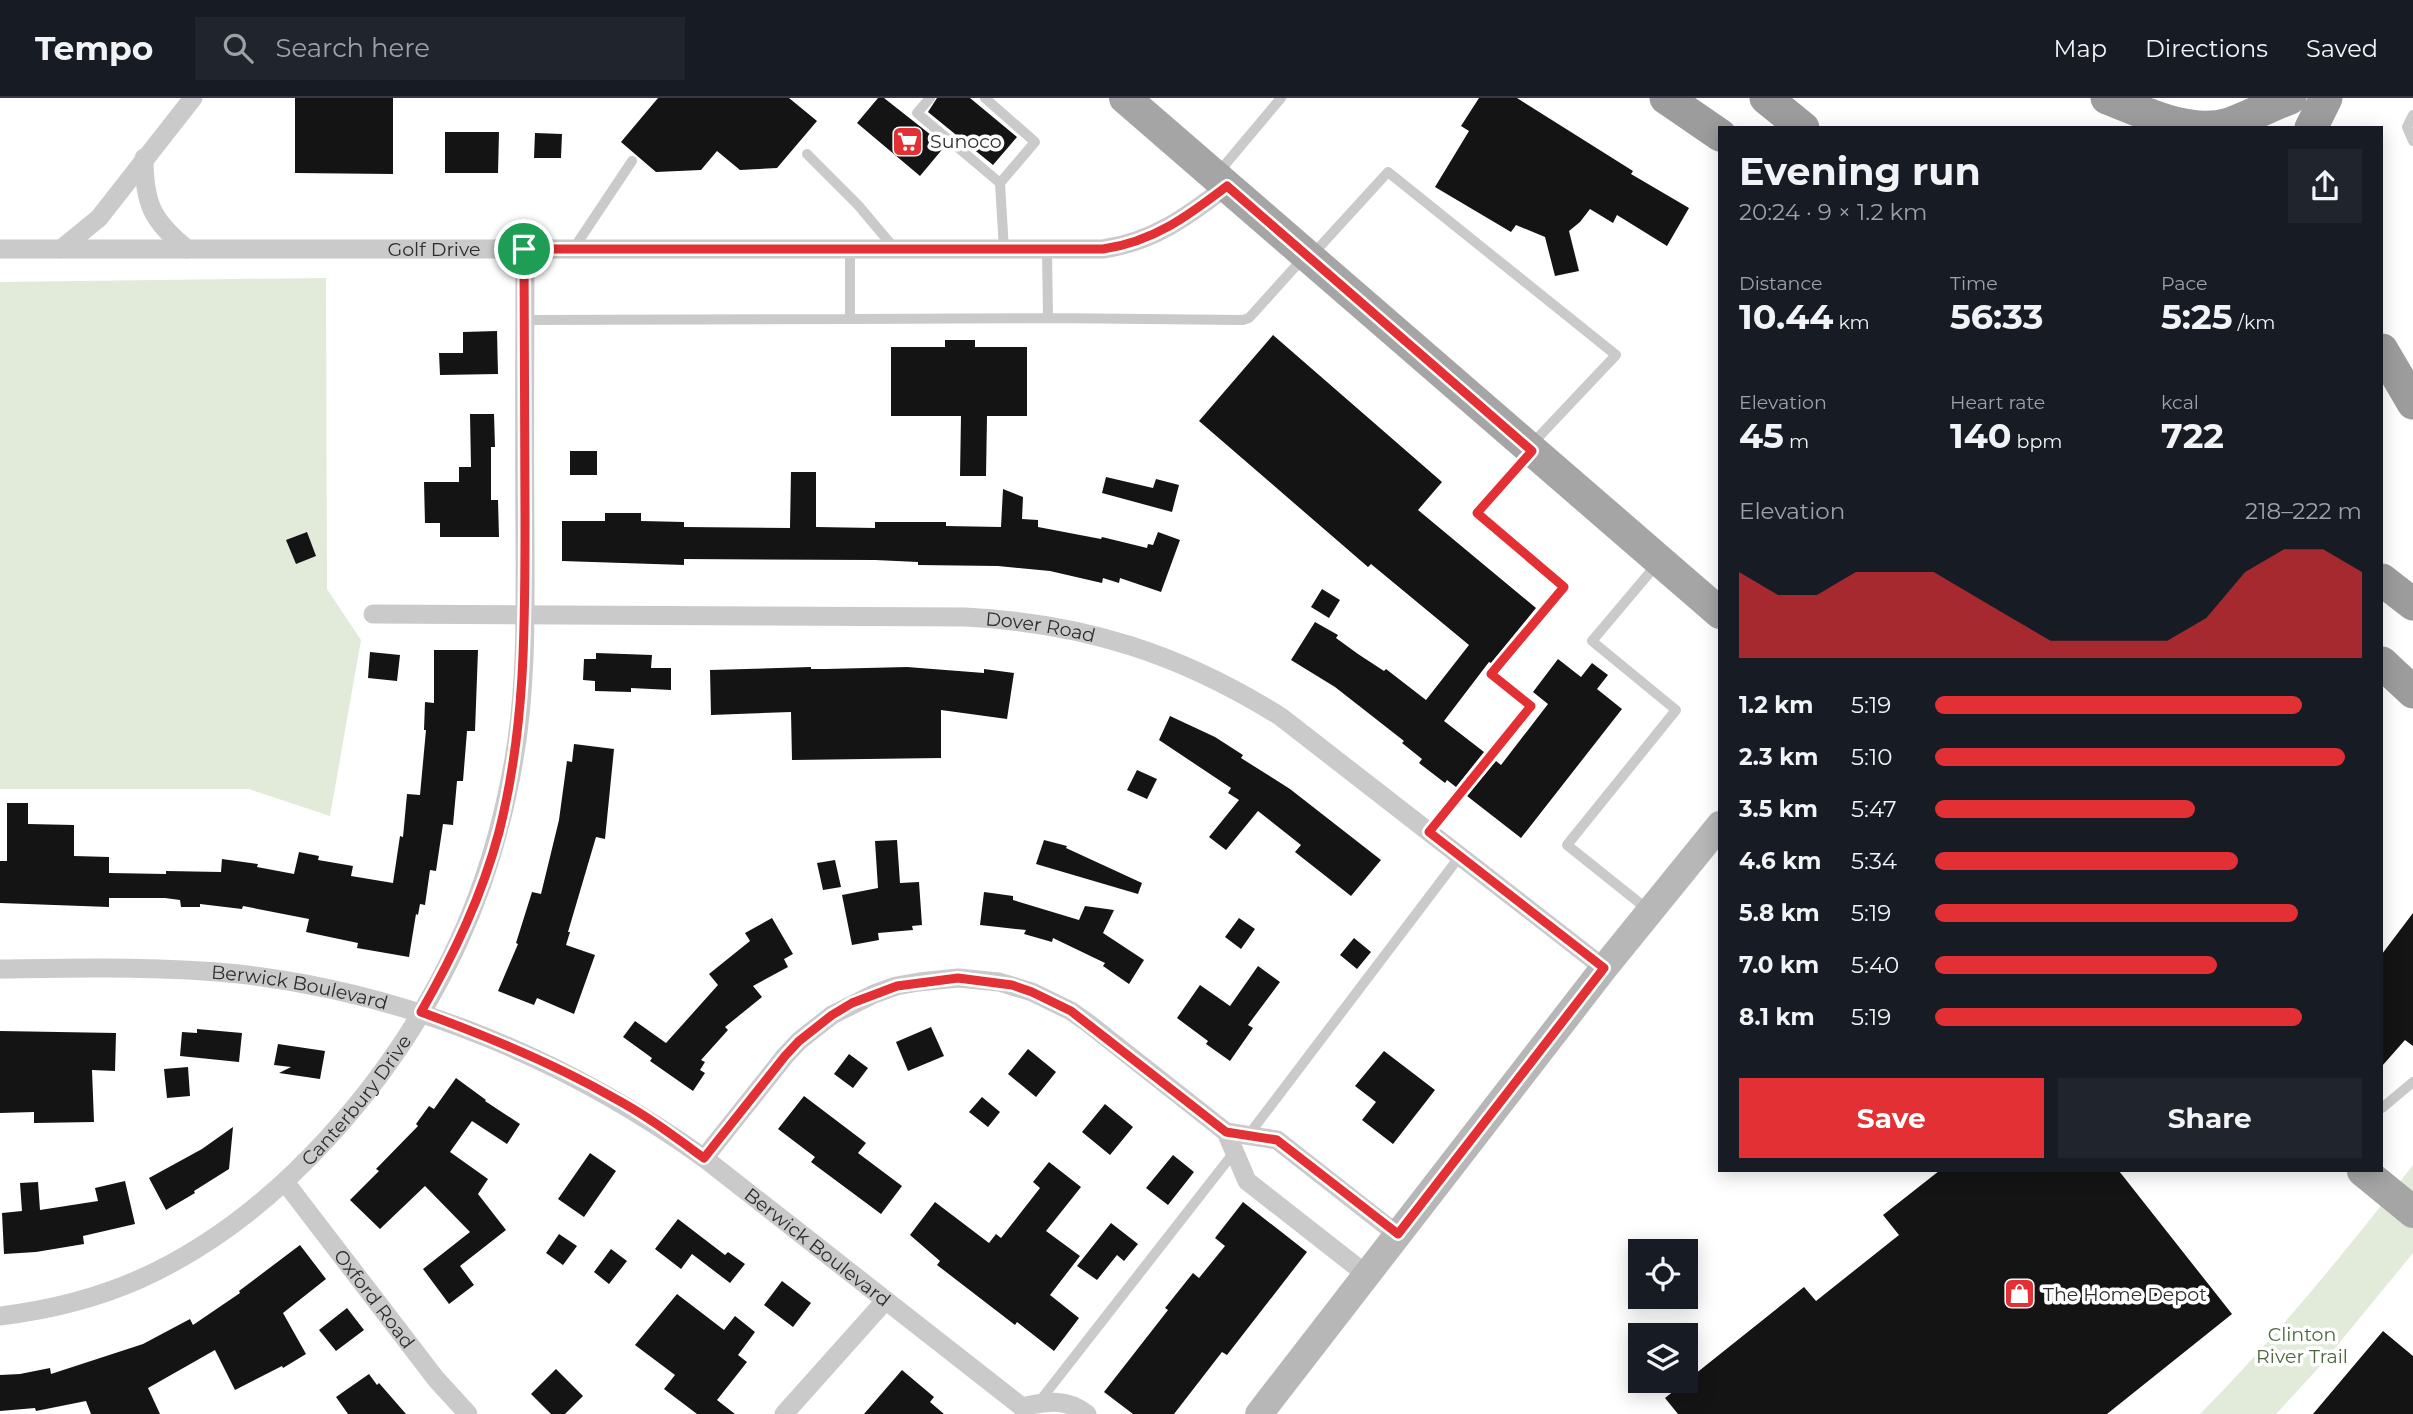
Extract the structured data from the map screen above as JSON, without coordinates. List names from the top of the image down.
{
  "streets": {
    "street": [
      "Golf Drive",
      "Dover Road",
      "Berwick Boulevard",
      "Canterbury Drive",
      "Oxford Road"
    ]
  },
  "crossings": [
    ["Golf Drive", "Canterbury Drive"],
    ["Dover Road", "Canterbury Drive"],
    ["Berwick Boulevard", "Canterbury Drive"],
    ["Canterbury Drive", "Oxford Road"]
  ],
  "parks": ["Clinton River Trail"],
  "places": {
    "supermarket": ["Sunoco"],
    "shop": ["The Home Depot"]
  },
  "page": {
    "header": "Tempo",
    "search": "Search here",
    "nav": ["Map", "Directions", "Saved"],
    "heading": ["Evening run", "20:24 · 9 × 1.2 km"],
    "stats": [
      ["Distance", "10.44 km"],
      ["Time", "56:33"],
      ["Pace", "5:25 /km"],
      ["Elevation", "45 m"],
      ["Heart rate", "140 bpm"],
      ["kcal", "722"]
    ],
    "chart": ["Elevation", "218–222 m"],
    "list": [
      {
        "name": "1.2 km",
        "note": "5:19"
      },
      {
        "name": "2.3 km",
        "note": "5:10"
      },
      {
        "name": "3.5 km",
        "note": "5:47"
      },
      {
        "name": "4.6 km",
        "note": "5:34"
      },
      {
        "name": "5.8 km",
        "note": "5:19"
      },
      {
        "name": "7.0 km",
        "note": "5:40"
      },
      {
        "name": "8.1 km",
        "note": "5:19"
      }
    ],
    "buttons": ["Save", "Share"]
  }
}
